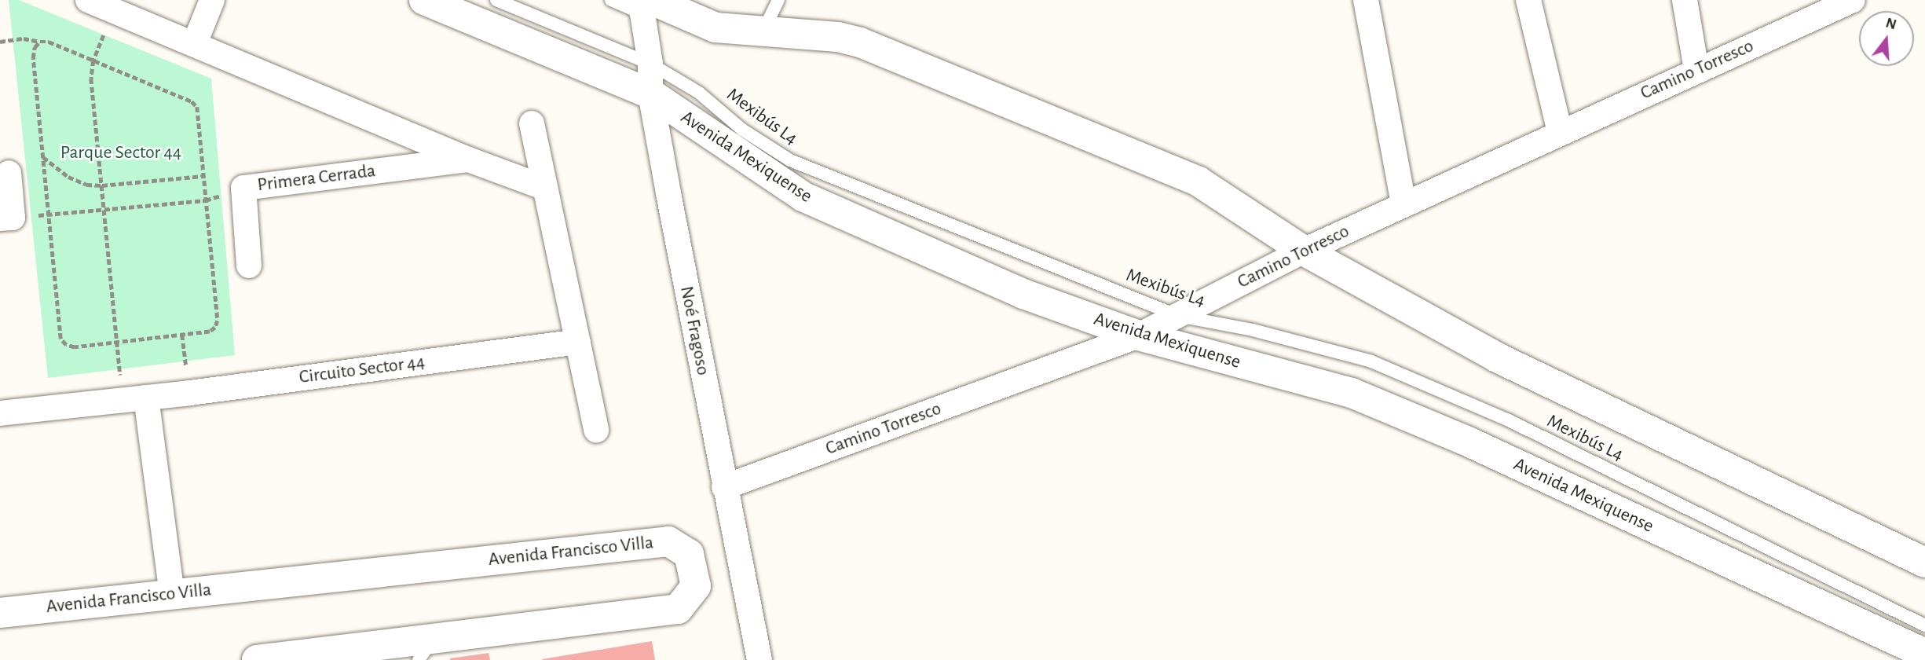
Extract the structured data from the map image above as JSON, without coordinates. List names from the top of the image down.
{
  "streets": {
    "main road": ["Avenida Mexiquense", "Avenida Francisco Villa"],
    "street": [
      "Camino Torresco",
      "Primera Cerrada",
      "Noé Fragoso",
      "Circuito Sector 44"
    ],
    "lane": ["Mexibús L4"]
  },
  "crossings": [
    ["Camino Torresco", "Mexibús L4"],
    ["Camino Torresco", "Avenida Mexiquense"],
    ["Camino Torresco", "Noé Fragoso"],
    ["Mexibús L4", "Noé Fragoso"],
    ["Avenida Mexiquense", "Noé Fragoso"]
  ],
  "parks": ["Parque Sector 44"],
  "north": "top"
}
